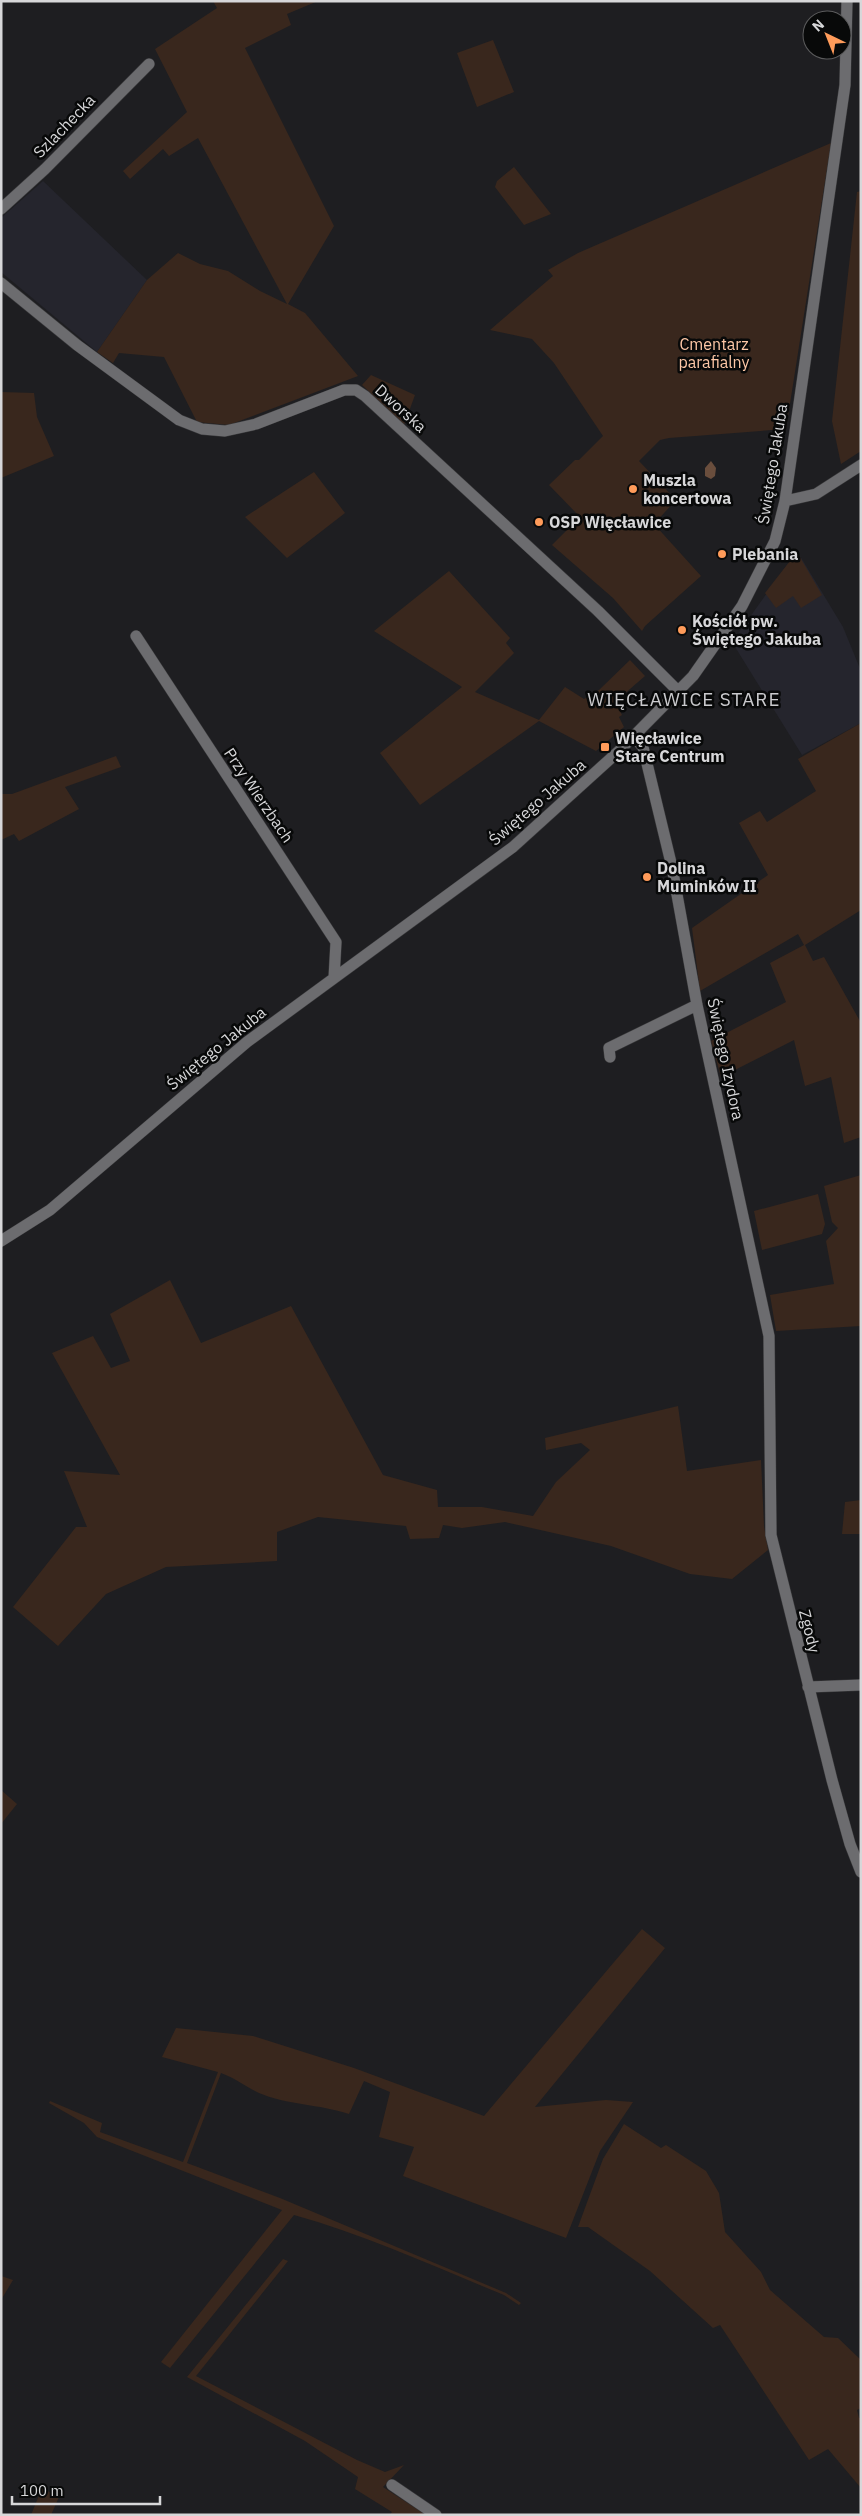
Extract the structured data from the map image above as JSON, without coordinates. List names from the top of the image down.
{
  "streets": {
    "street": [
      "Szlachecka",
      "Dworska",
      "Świętego Jakuba",
      "Przy Wierzbach",
      "Świętego Izydora",
      "Zgody"
    ]
  },
  "crossings": [
    ["Dworska", "Świętego Jakuba"],
    ["Świętego Jakuba", "Przy Wierzbach"],
    ["Świętego Jakuba", "Świętego Izydora"],
    ["Świętego Izydora", "Zgody"]
  ],
  "districts": ["WIĘCŁAWICE STARE"],
  "parks": ["Cmentarz parafialny"],
  "places": {
    "other": [
      "Muszla koncertowa",
      "OSP Więcławice",
      "Plebania",
      "Kościół pw. Świętego Jakuba",
      "Dolina Muminków II"
    ],
    "transit": ["Więcławice Stare Centrum"]
  },
  "scale_bar": "100 m",
  "north": "top left"
}
